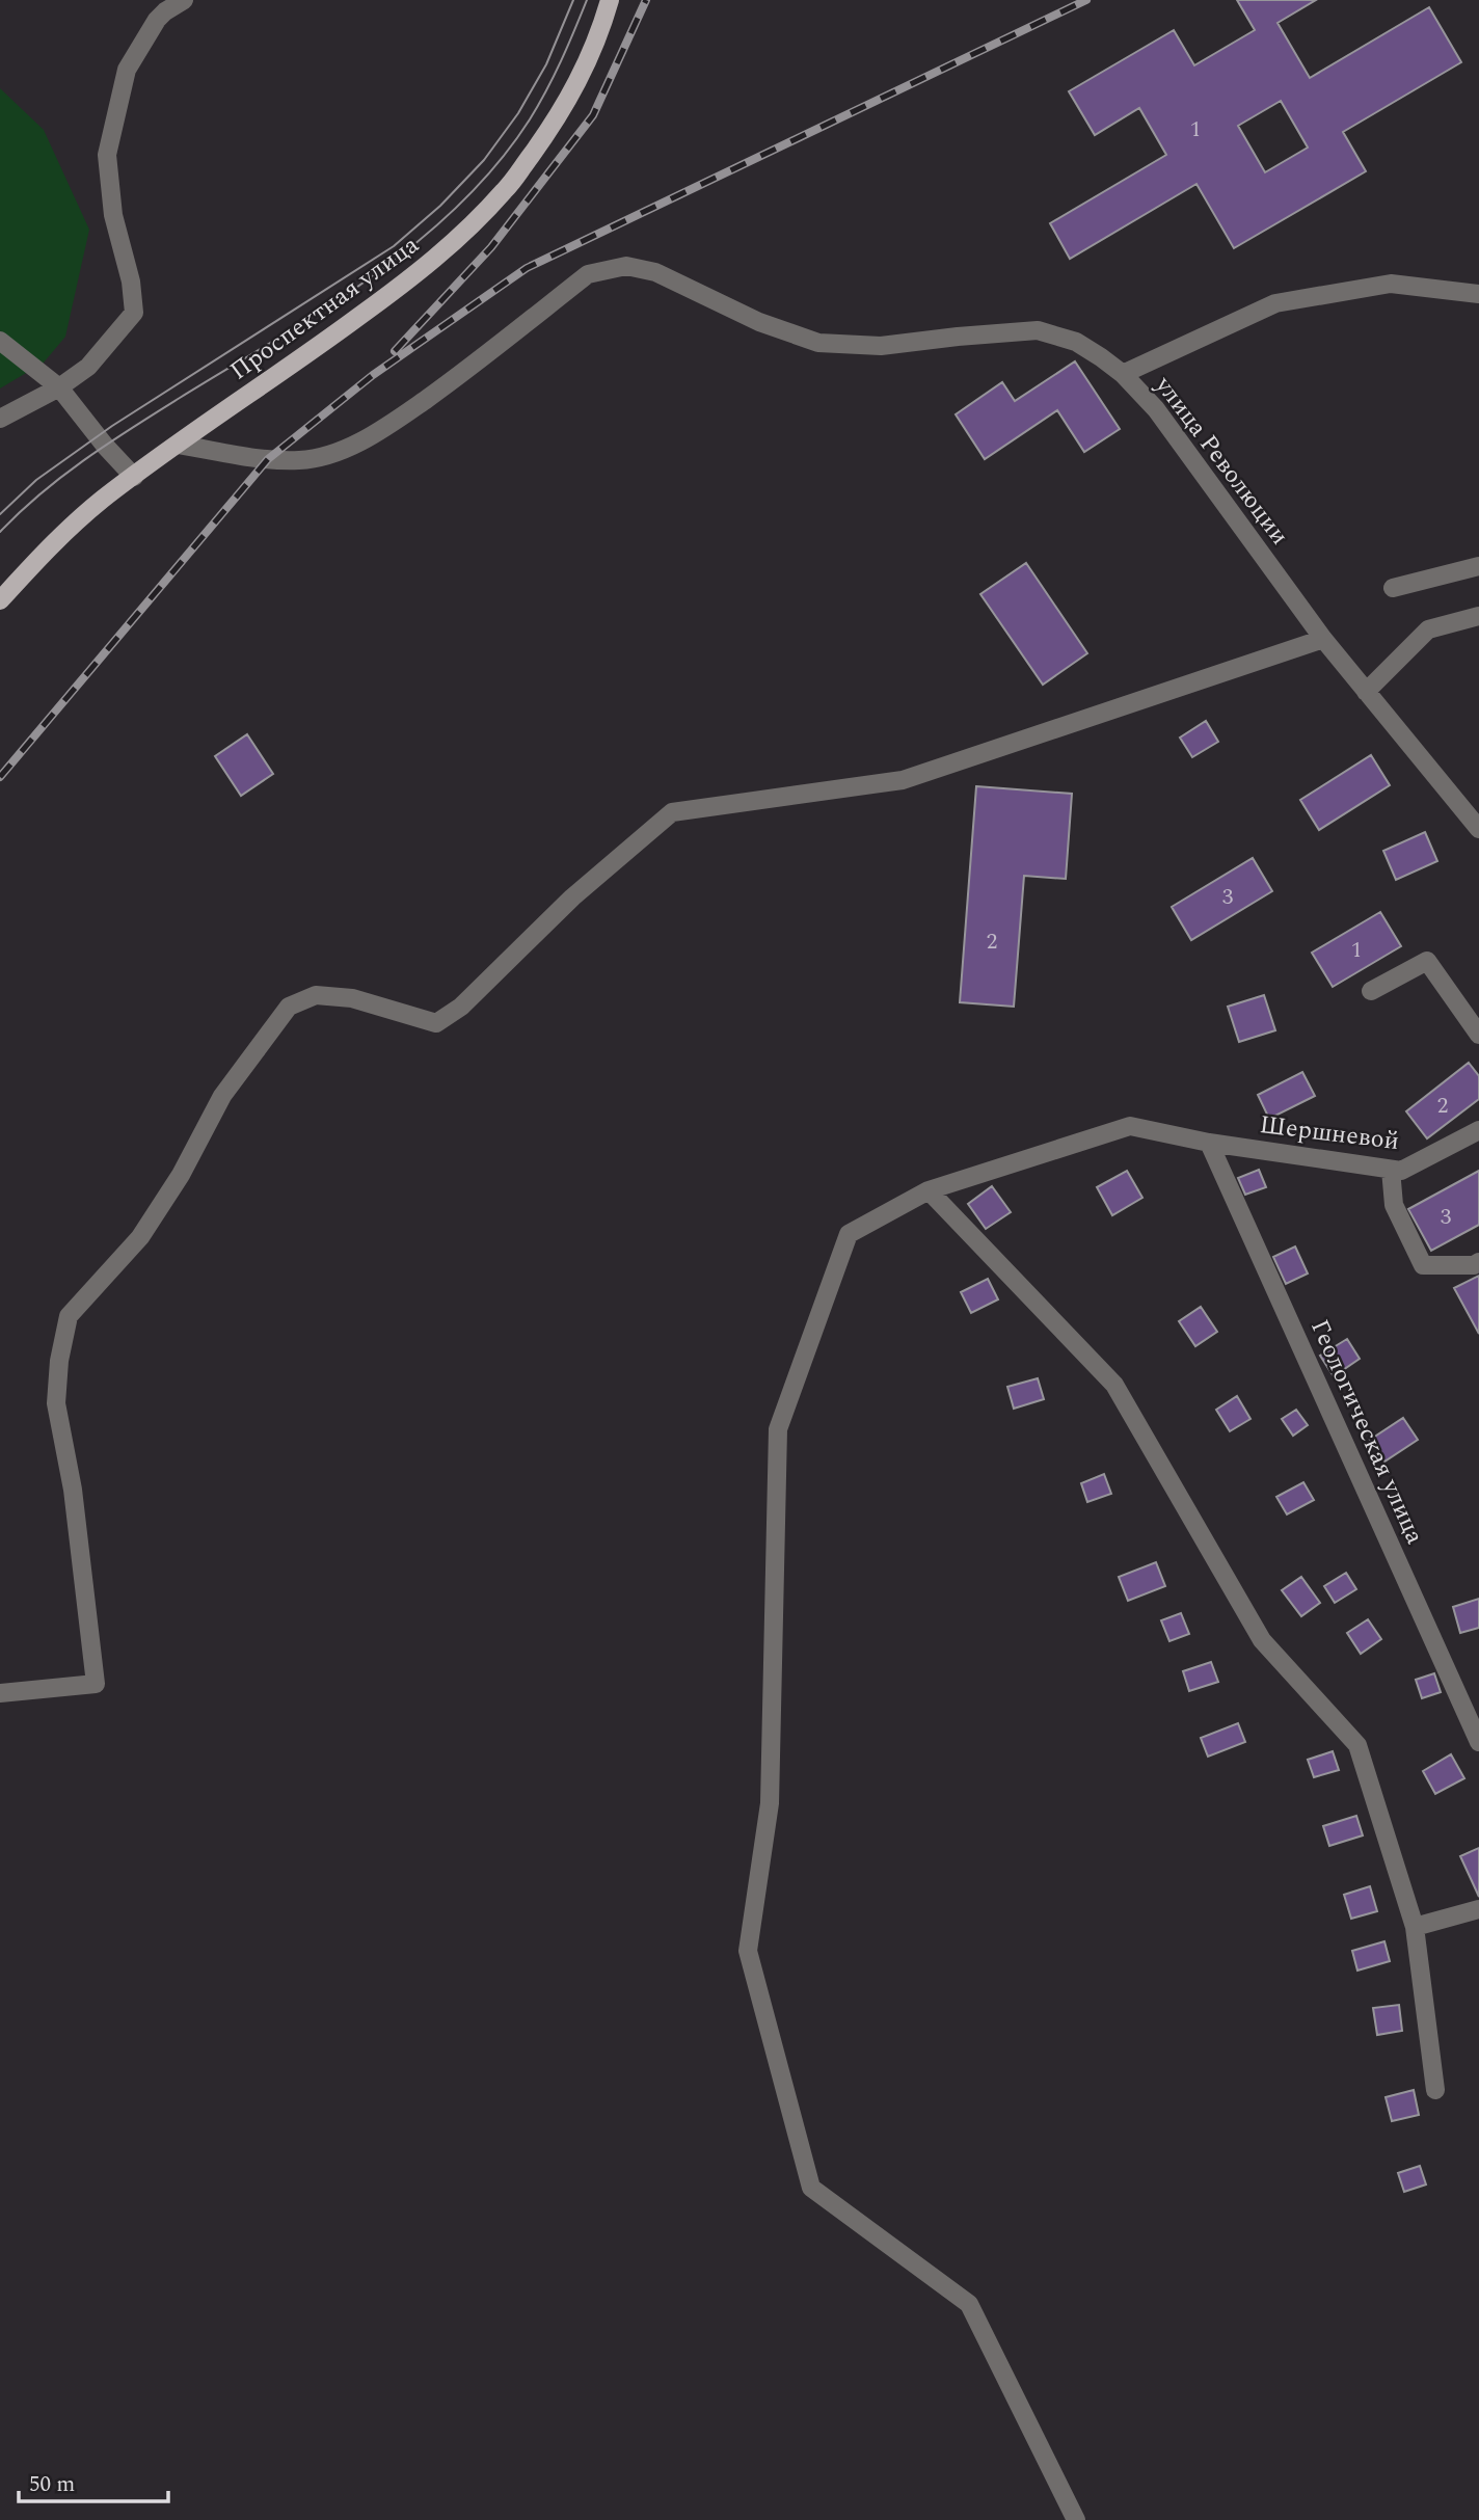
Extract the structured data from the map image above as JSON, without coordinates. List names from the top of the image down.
{
  "streets": {
    "main road": ["Проспектная улица"],
    "street": ["улица Революции", "Шершневой", "Геологическая улица"]
  },
  "crossings": [
    ["Проспектная улица", "улица Революции"],
    ["Шершневой", "Геологическая улица"]
  ],
  "house_numbers": [
    "1",
    "3",
    "2",
    "1",
    "2",
    "3"
  ],
  "scale_bar": "50 m"
}
